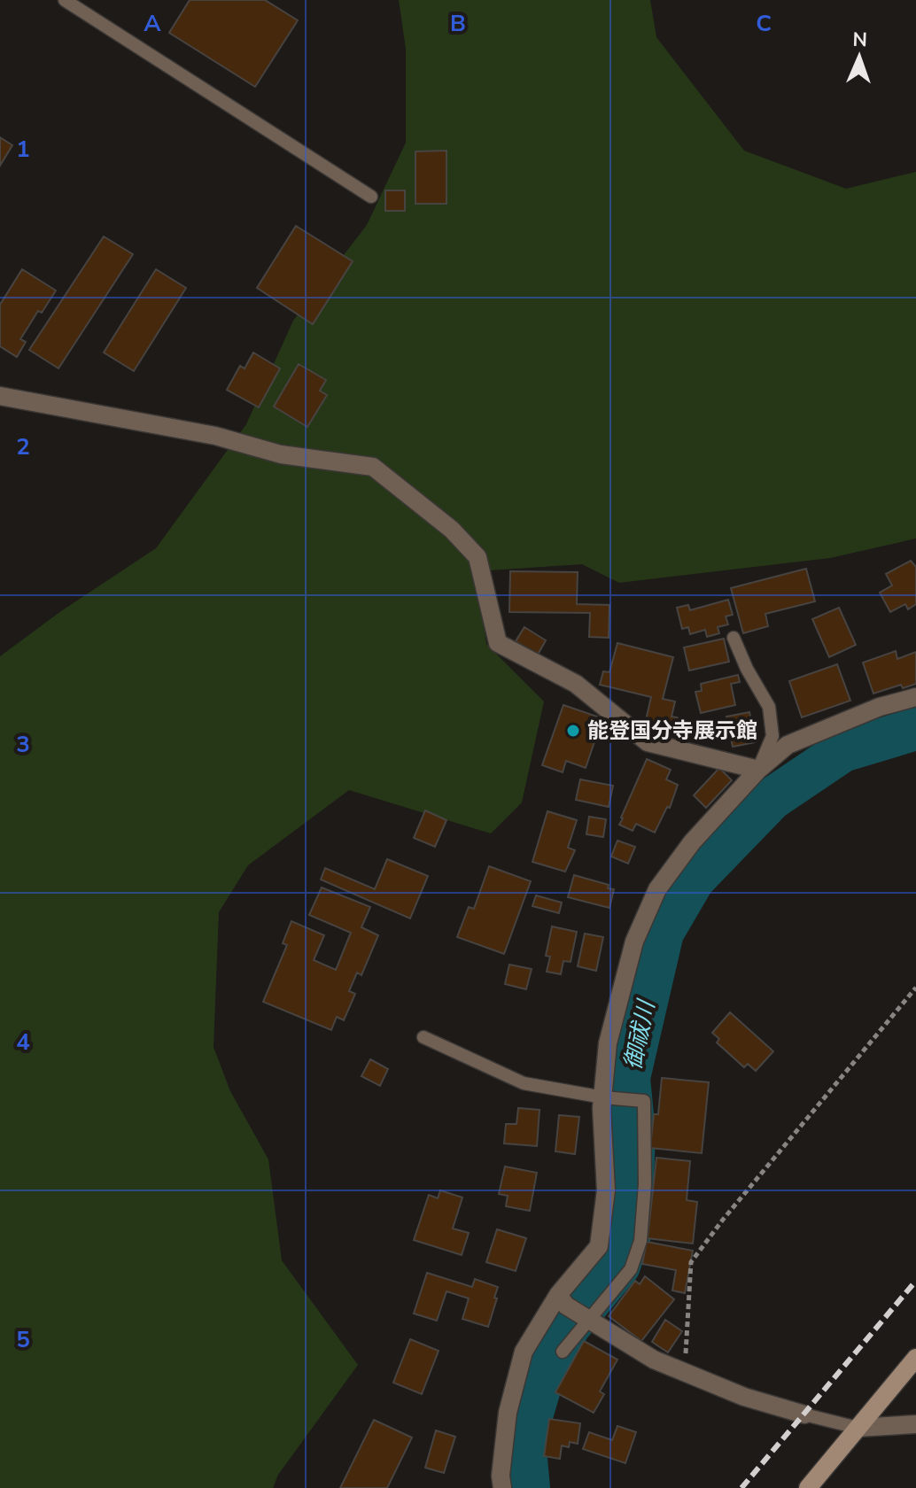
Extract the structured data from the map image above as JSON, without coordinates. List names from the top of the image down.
{
  "water": ["御祓川"],
  "places": ["能登国分寺展示館"],
  "north": "top",
  "grid": {
    "columns": ["A", "B", "C"],
    "rows": [
      "1",
      "2",
      "3",
      "4",
      "5"
    ]
  }
}
